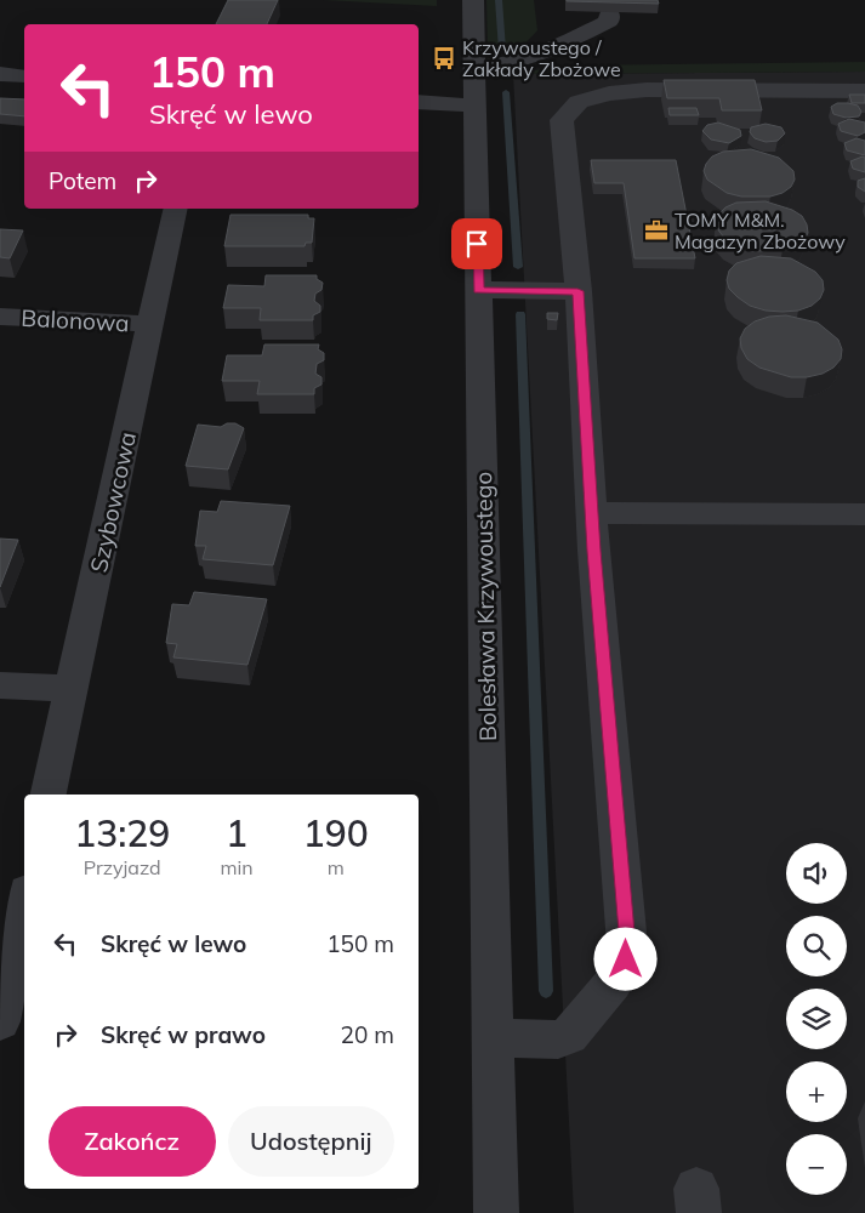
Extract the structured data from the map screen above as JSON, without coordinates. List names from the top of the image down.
{
  "streets": {
    "street": ["Balonowa", "Szybowcowa", "Bolesława Krzywoustego"]
  },
  "crossings": [
    ["Balonowa", "Szybowcowa"]
  ],
  "places": {
    "bus stop": ["Krzywoustego / Zakłady Zbożowe"],
    "office": ["TOMY M&M. Magazyn Zbożowy"]
  },
  "page": {
    "turn": ["150 m", "Skręć w lewo"],
    "then": "Potem",
    "eta": [
      "13:29",
      "Przyjazd",
      "1",
      "min",
      "190",
      "m"
    ],
    "map_buttons": ["+", "−"],
    "list": [
      {
        "name": "Skręć w lewo",
        "value": "150 m"
      },
      {
        "name": "Skręć w prawo",
        "value": "20 m"
      }
    ],
    "buttons": ["Zakończ", "Udostępnij"]
  }
}
